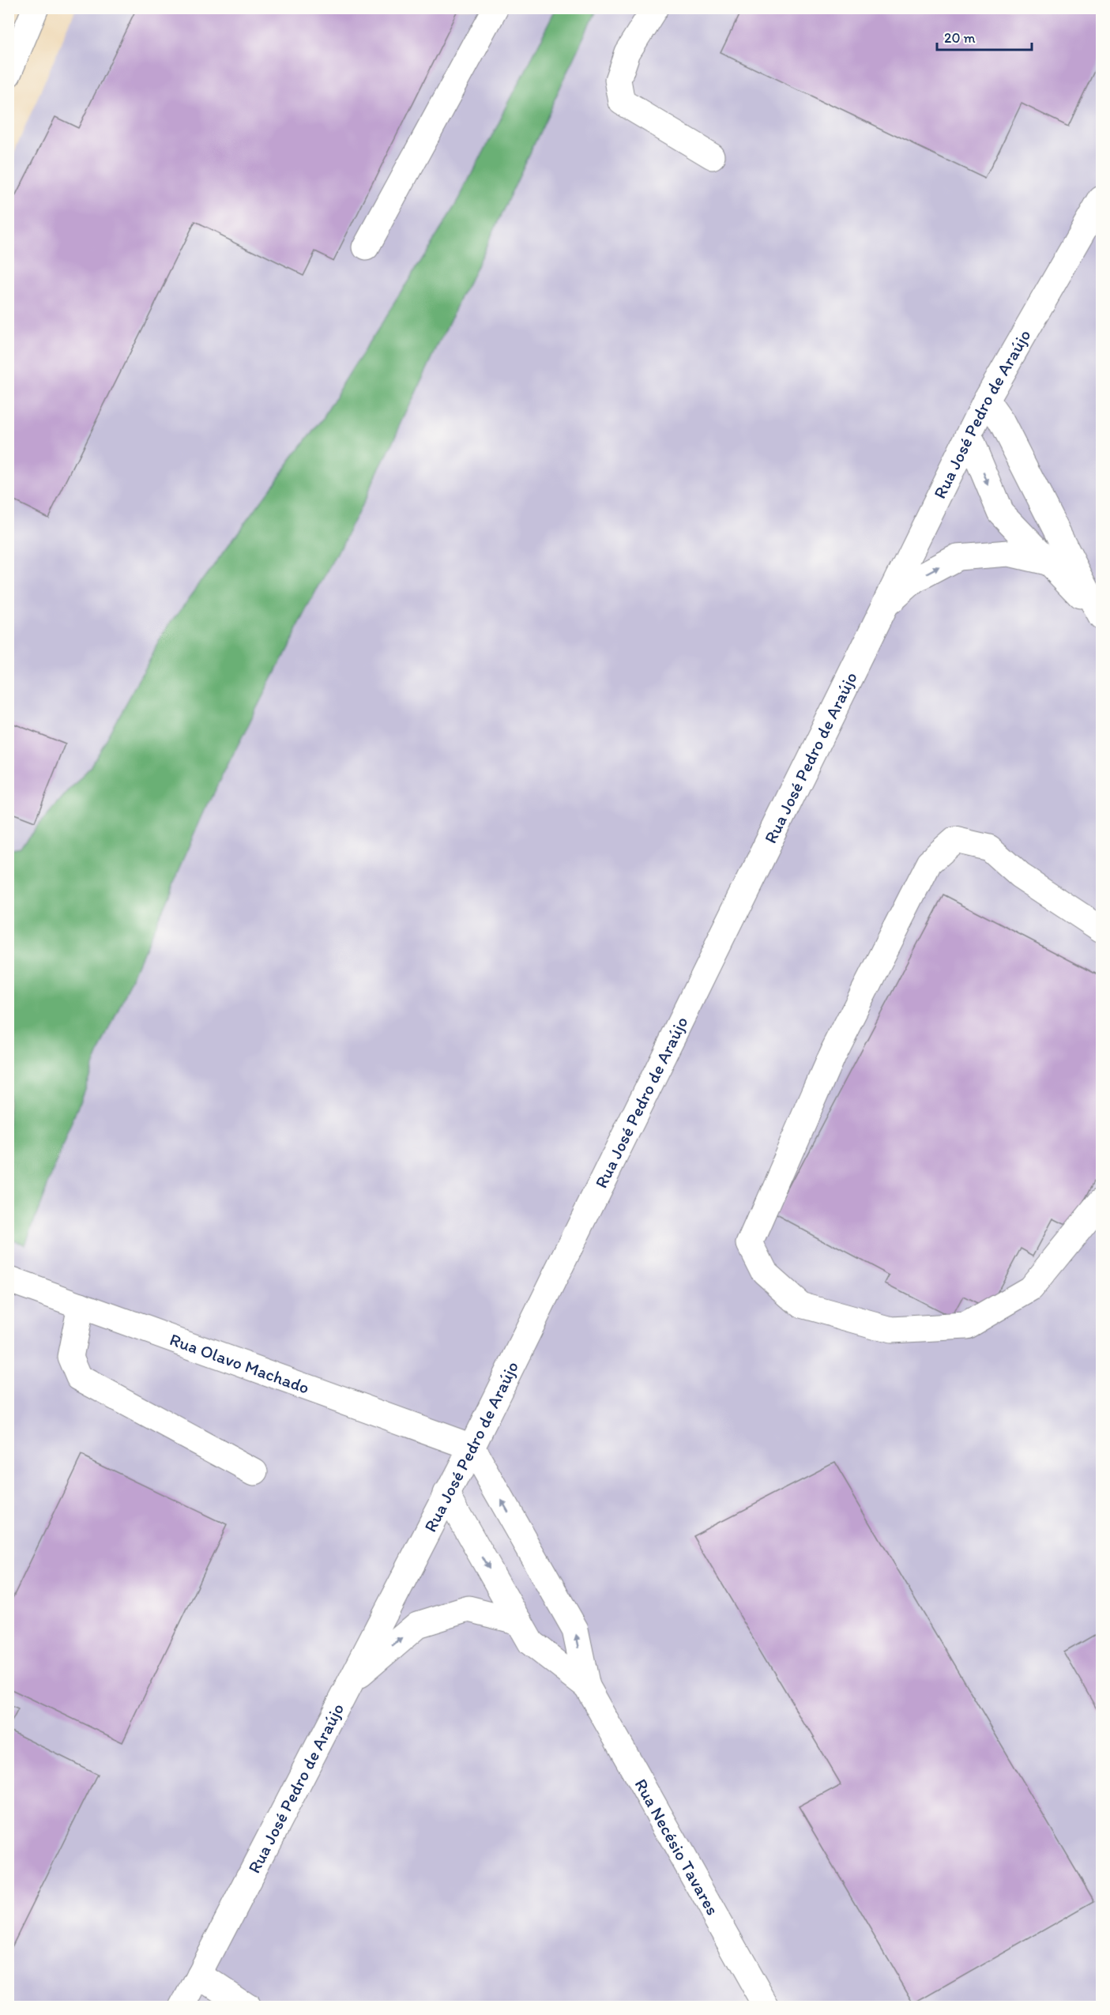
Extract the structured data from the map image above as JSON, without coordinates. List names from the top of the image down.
{
  "streets": {
    "street": ["Rua José Pedro de Araújo", "Rua Olavo Machado", "Rua Necésio Tavares"]
  },
  "crossings": [
    ["Rua José Pedro de Araújo", "Rua Olavo Machado"],
    ["Rua José Pedro de Araújo", "Rua Necésio Tavares"],
    ["Rua Olavo Machado", "Rua Necésio Tavares"]
  ],
  "scale_bar": "20 m"
}
